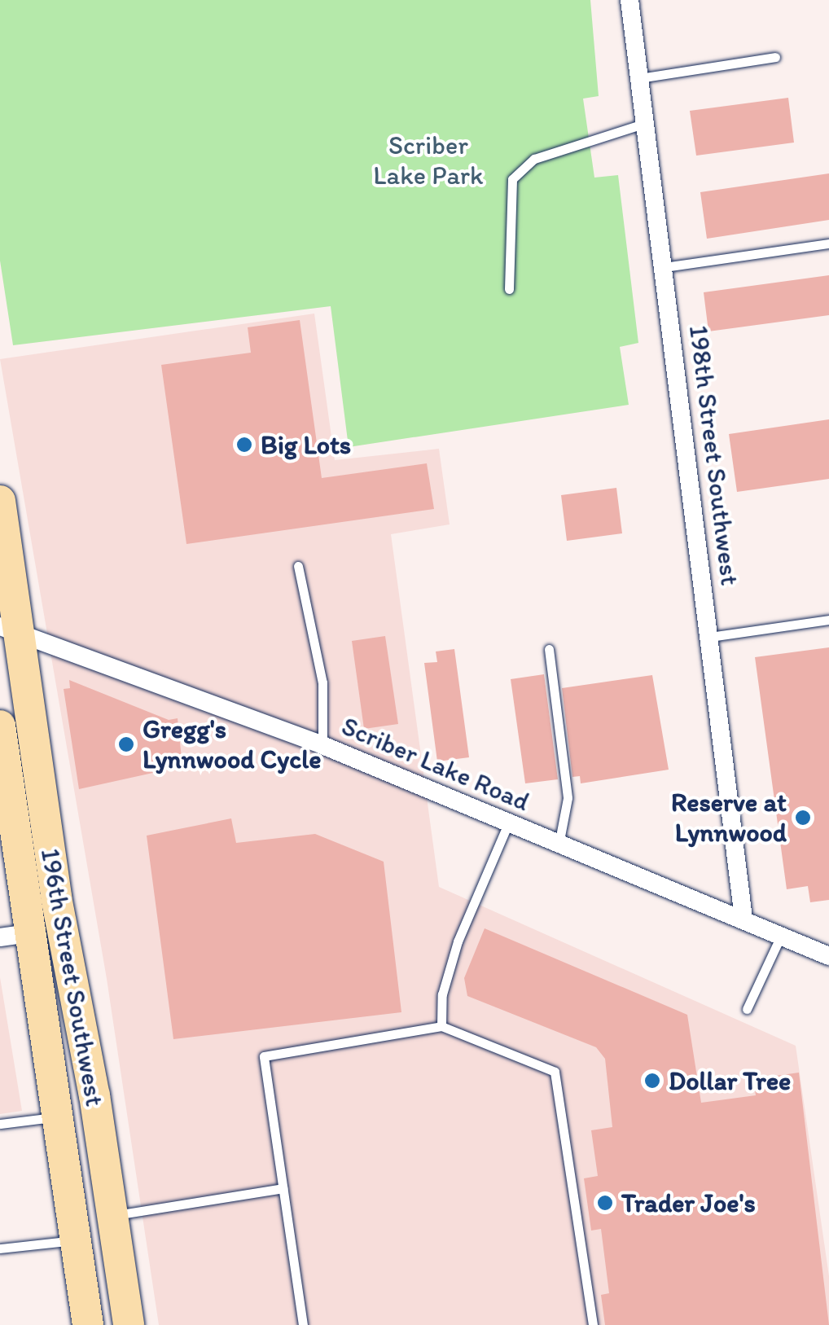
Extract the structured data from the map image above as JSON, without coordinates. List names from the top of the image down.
{
  "streets": {
    "main road": ["196th Street Southwest"],
    "street": ["198th Street Southwest", "Scriber Lake Road"]
  },
  "crossings": [
    ["198th Street Southwest", "Scriber Lake Road"],
    ["Scriber Lake Road", "196th Street Southwest"]
  ],
  "parks": ["Scriber Lake Park"],
  "places": [
    "Big Lots",
    "Gregg's Lynnwood Cycle",
    "Reserve at Lynnwood",
    "Dollar Tree",
    "Trader Joe's"
  ]
}
